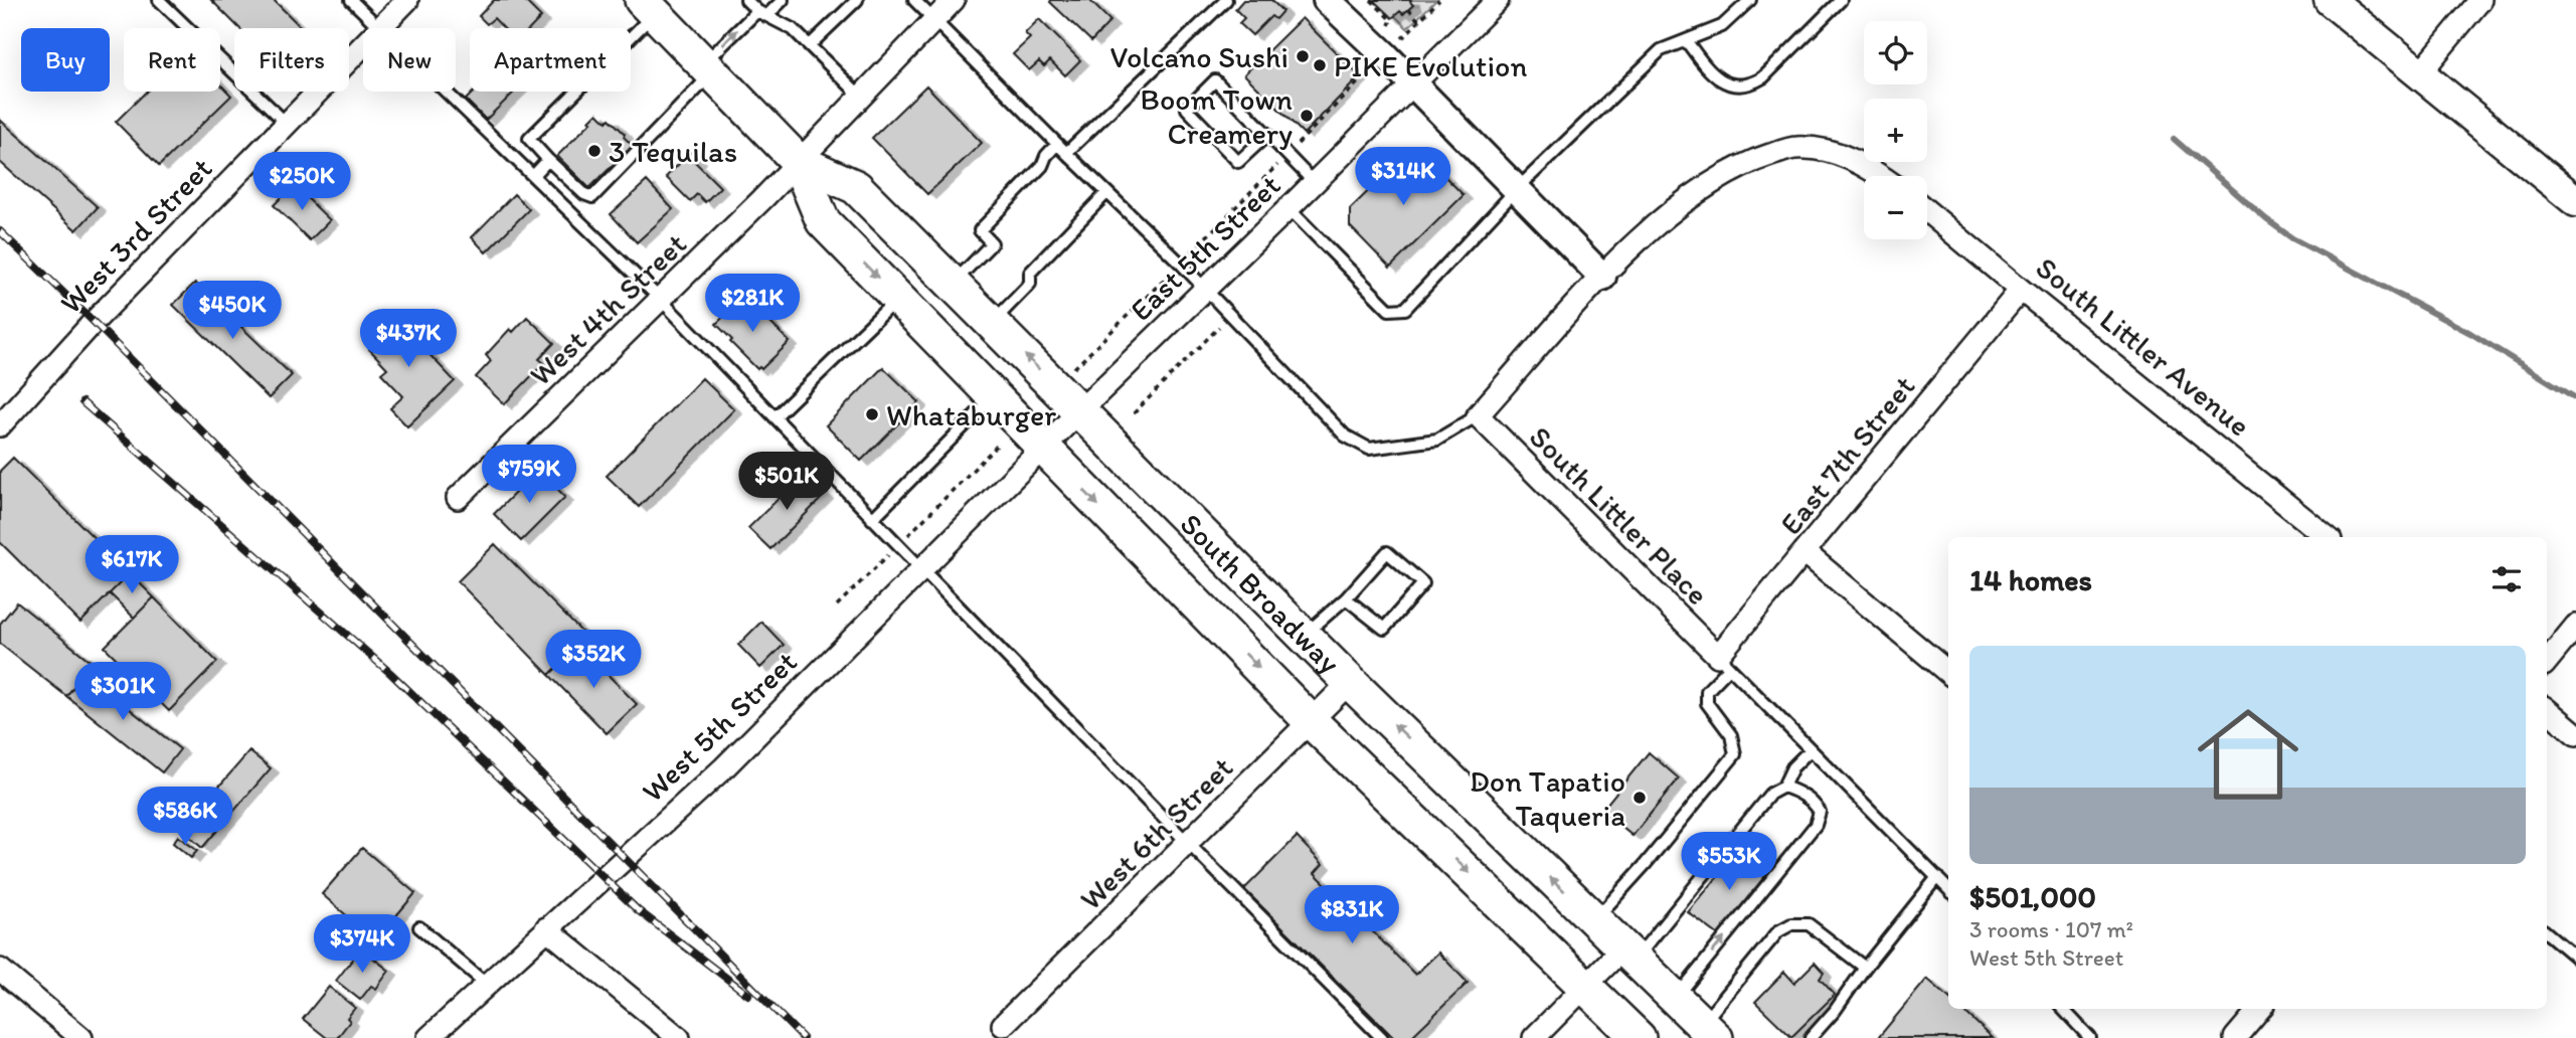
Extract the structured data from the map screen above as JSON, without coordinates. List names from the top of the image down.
{
  "streets": {
    "main road": ["South Broadway"],
    "street": [
      "West 3rd Street",
      "East 5th Street",
      "West 4th Street",
      "South Littler Avenue",
      "East 7th Street",
      "South Littler Place",
      "West 5th Street",
      "West 6th Street"
    ]
  },
  "crossings": [
    ["East 5th Street", "South Broadway"],
    ["East 5th Street", "West 5th Street"],
    ["West 4th Street", "South Broadway"],
    ["South Littler Avenue", "East 7th Street"],
    ["East 7th Street", "South Littler Place"],
    ["South Broadway", "West 5th Street"],
    ["South Broadway", "West 6th Street"]
  ],
  "places": [
    "Volcano Sushi",
    "PIKE Evolution",
    "Boom Town Creamery",
    "3 Tequilas",
    "Whataburger",
    "Don Tapatio Taqueria"
  ],
  "page": {
    "map_buttons": ["+", "−"],
    "chip": [
      "Buy",
      "Rent",
      "Filters",
      "New",
      "Apartment"
    ],
    "price": [
      "$314K",
      "$250K",
      "$281K",
      "$450K",
      "$437K",
      "$759K",
      "$501K",
      "$617K",
      "$352K",
      "$301K",
      "$586K",
      "$553K",
      "$831K",
      "$374K"
    ],
    "heading": "14 homes",
    "list": [
      {
        "name": "$501,000",
        "note": "3 rooms · 107 m² · West 5th Street"
      }
    ]
  }
}
